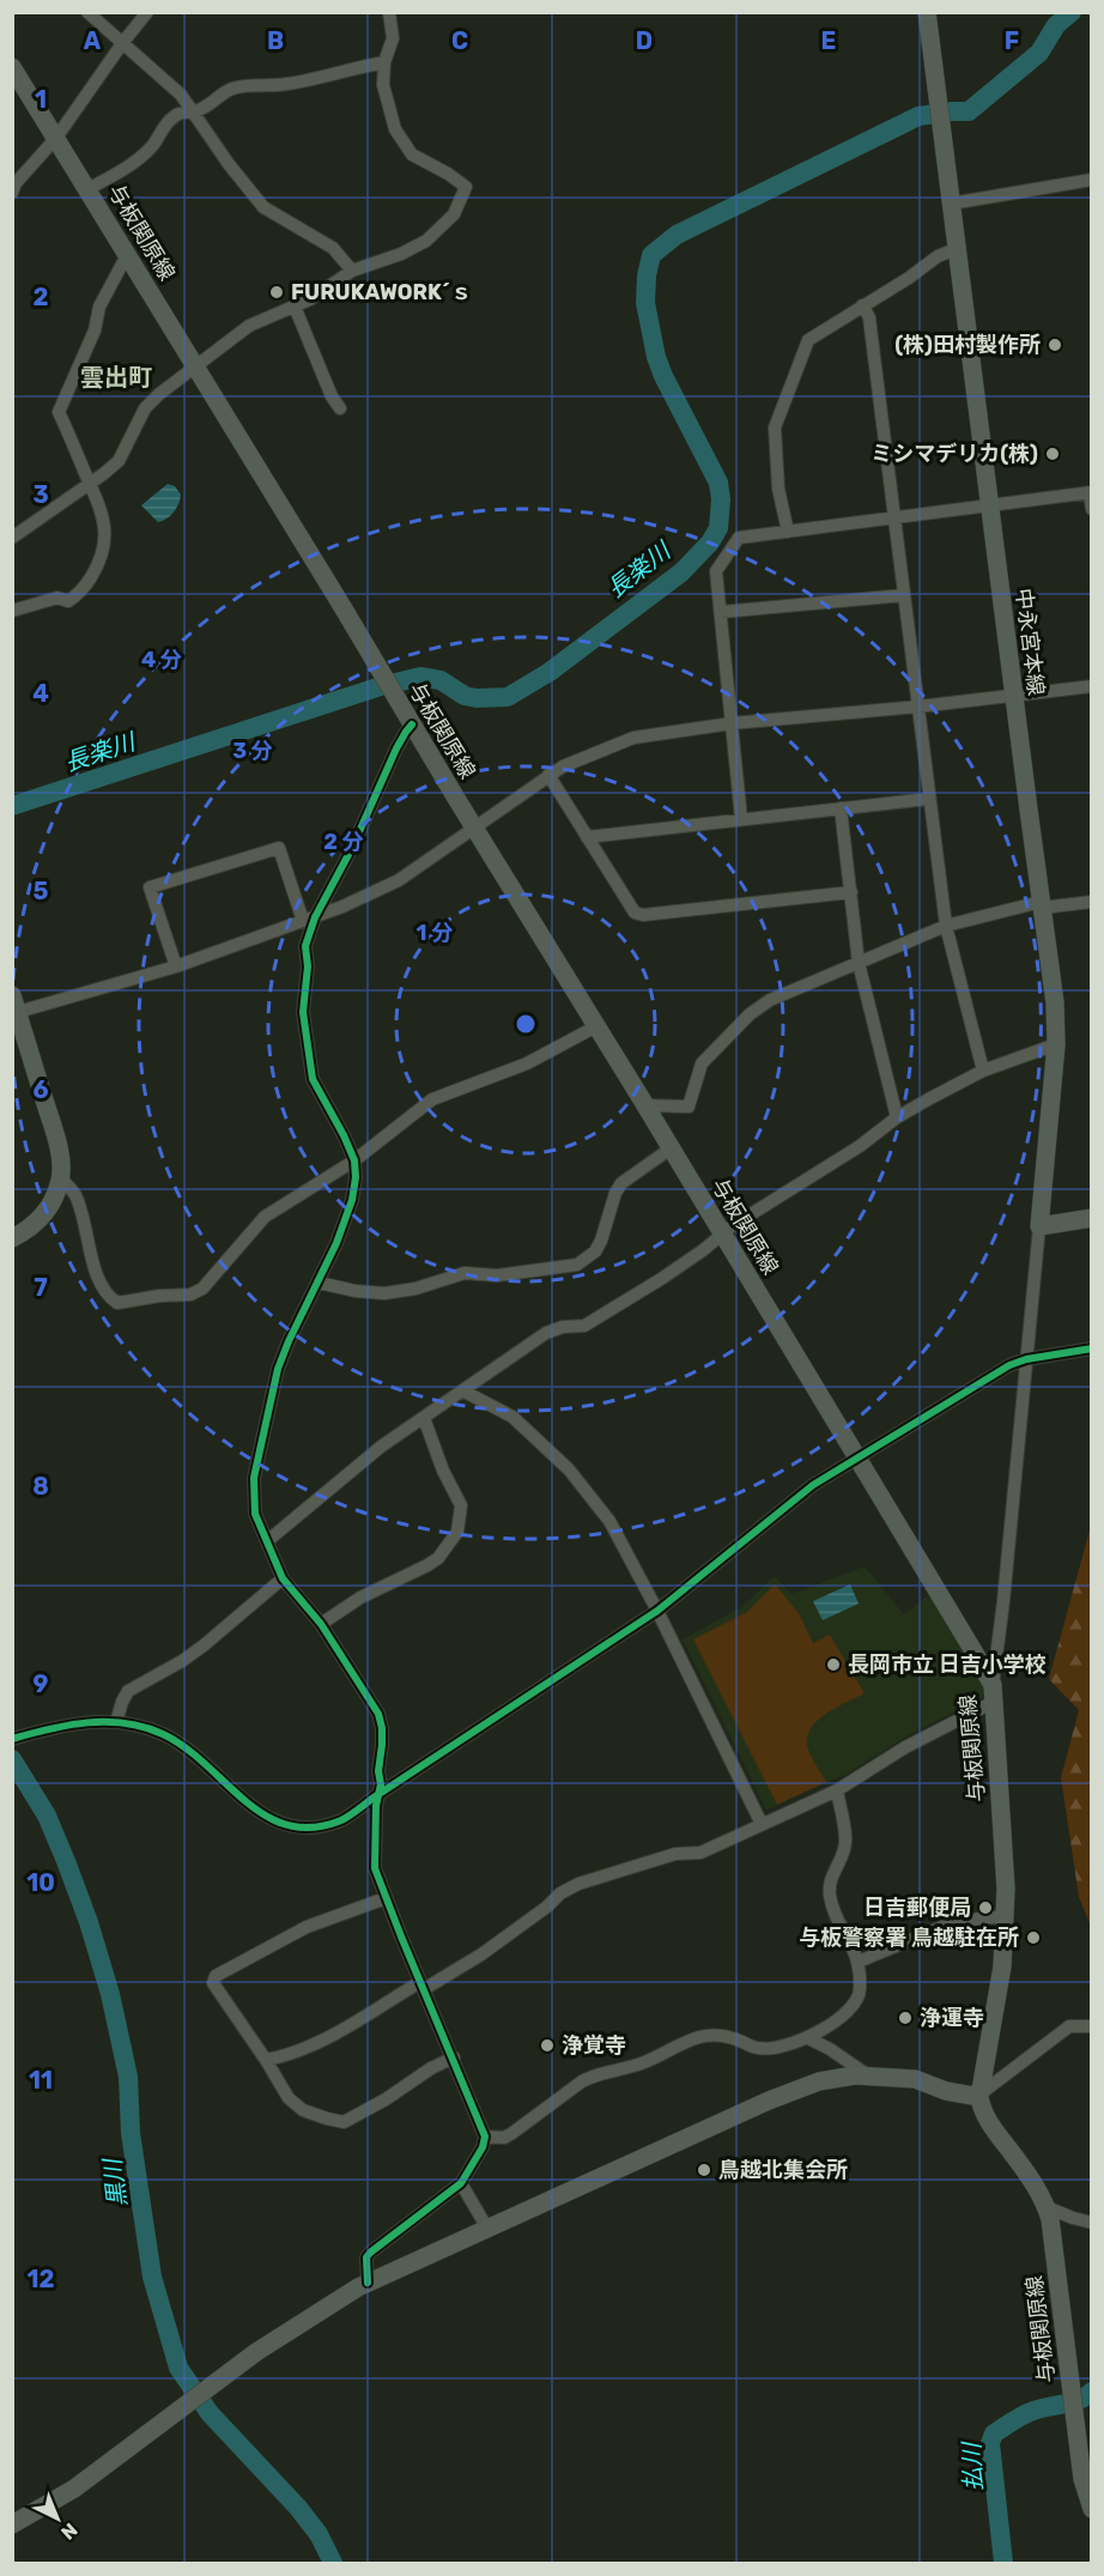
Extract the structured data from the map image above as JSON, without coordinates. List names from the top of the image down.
{
  "streets": {
    "main road": ["与板関原線", "中永宮本線"]
  },
  "districts": ["雲出町"],
  "water": ["長楽川", "黒川", "払川"],
  "places": [
    "FURUKAWORK´ｓ",
    "(株)田村製作所",
    "ミシマデリカ(株)",
    "長岡市立 日吉小学校",
    "日吉郵便局",
    "与板警察署 鳥越駐在所",
    "浄運寺",
    "浄覚寺",
    "鳥越北集会所"
  ],
  "north": "bottom right",
  "grid": {
    "columns": [
      "A",
      "B",
      "C",
      "D",
      "E",
      "F"
    ],
    "rows": [
      "1",
      "2",
      "3",
      "4",
      "5",
      "6",
      "7",
      "8",
      "9",
      "10",
      "11",
      "12"
    ]
  },
  "rings": [
    "4 分",
    "3 分",
    "2 分",
    "1 分"
  ]
}
